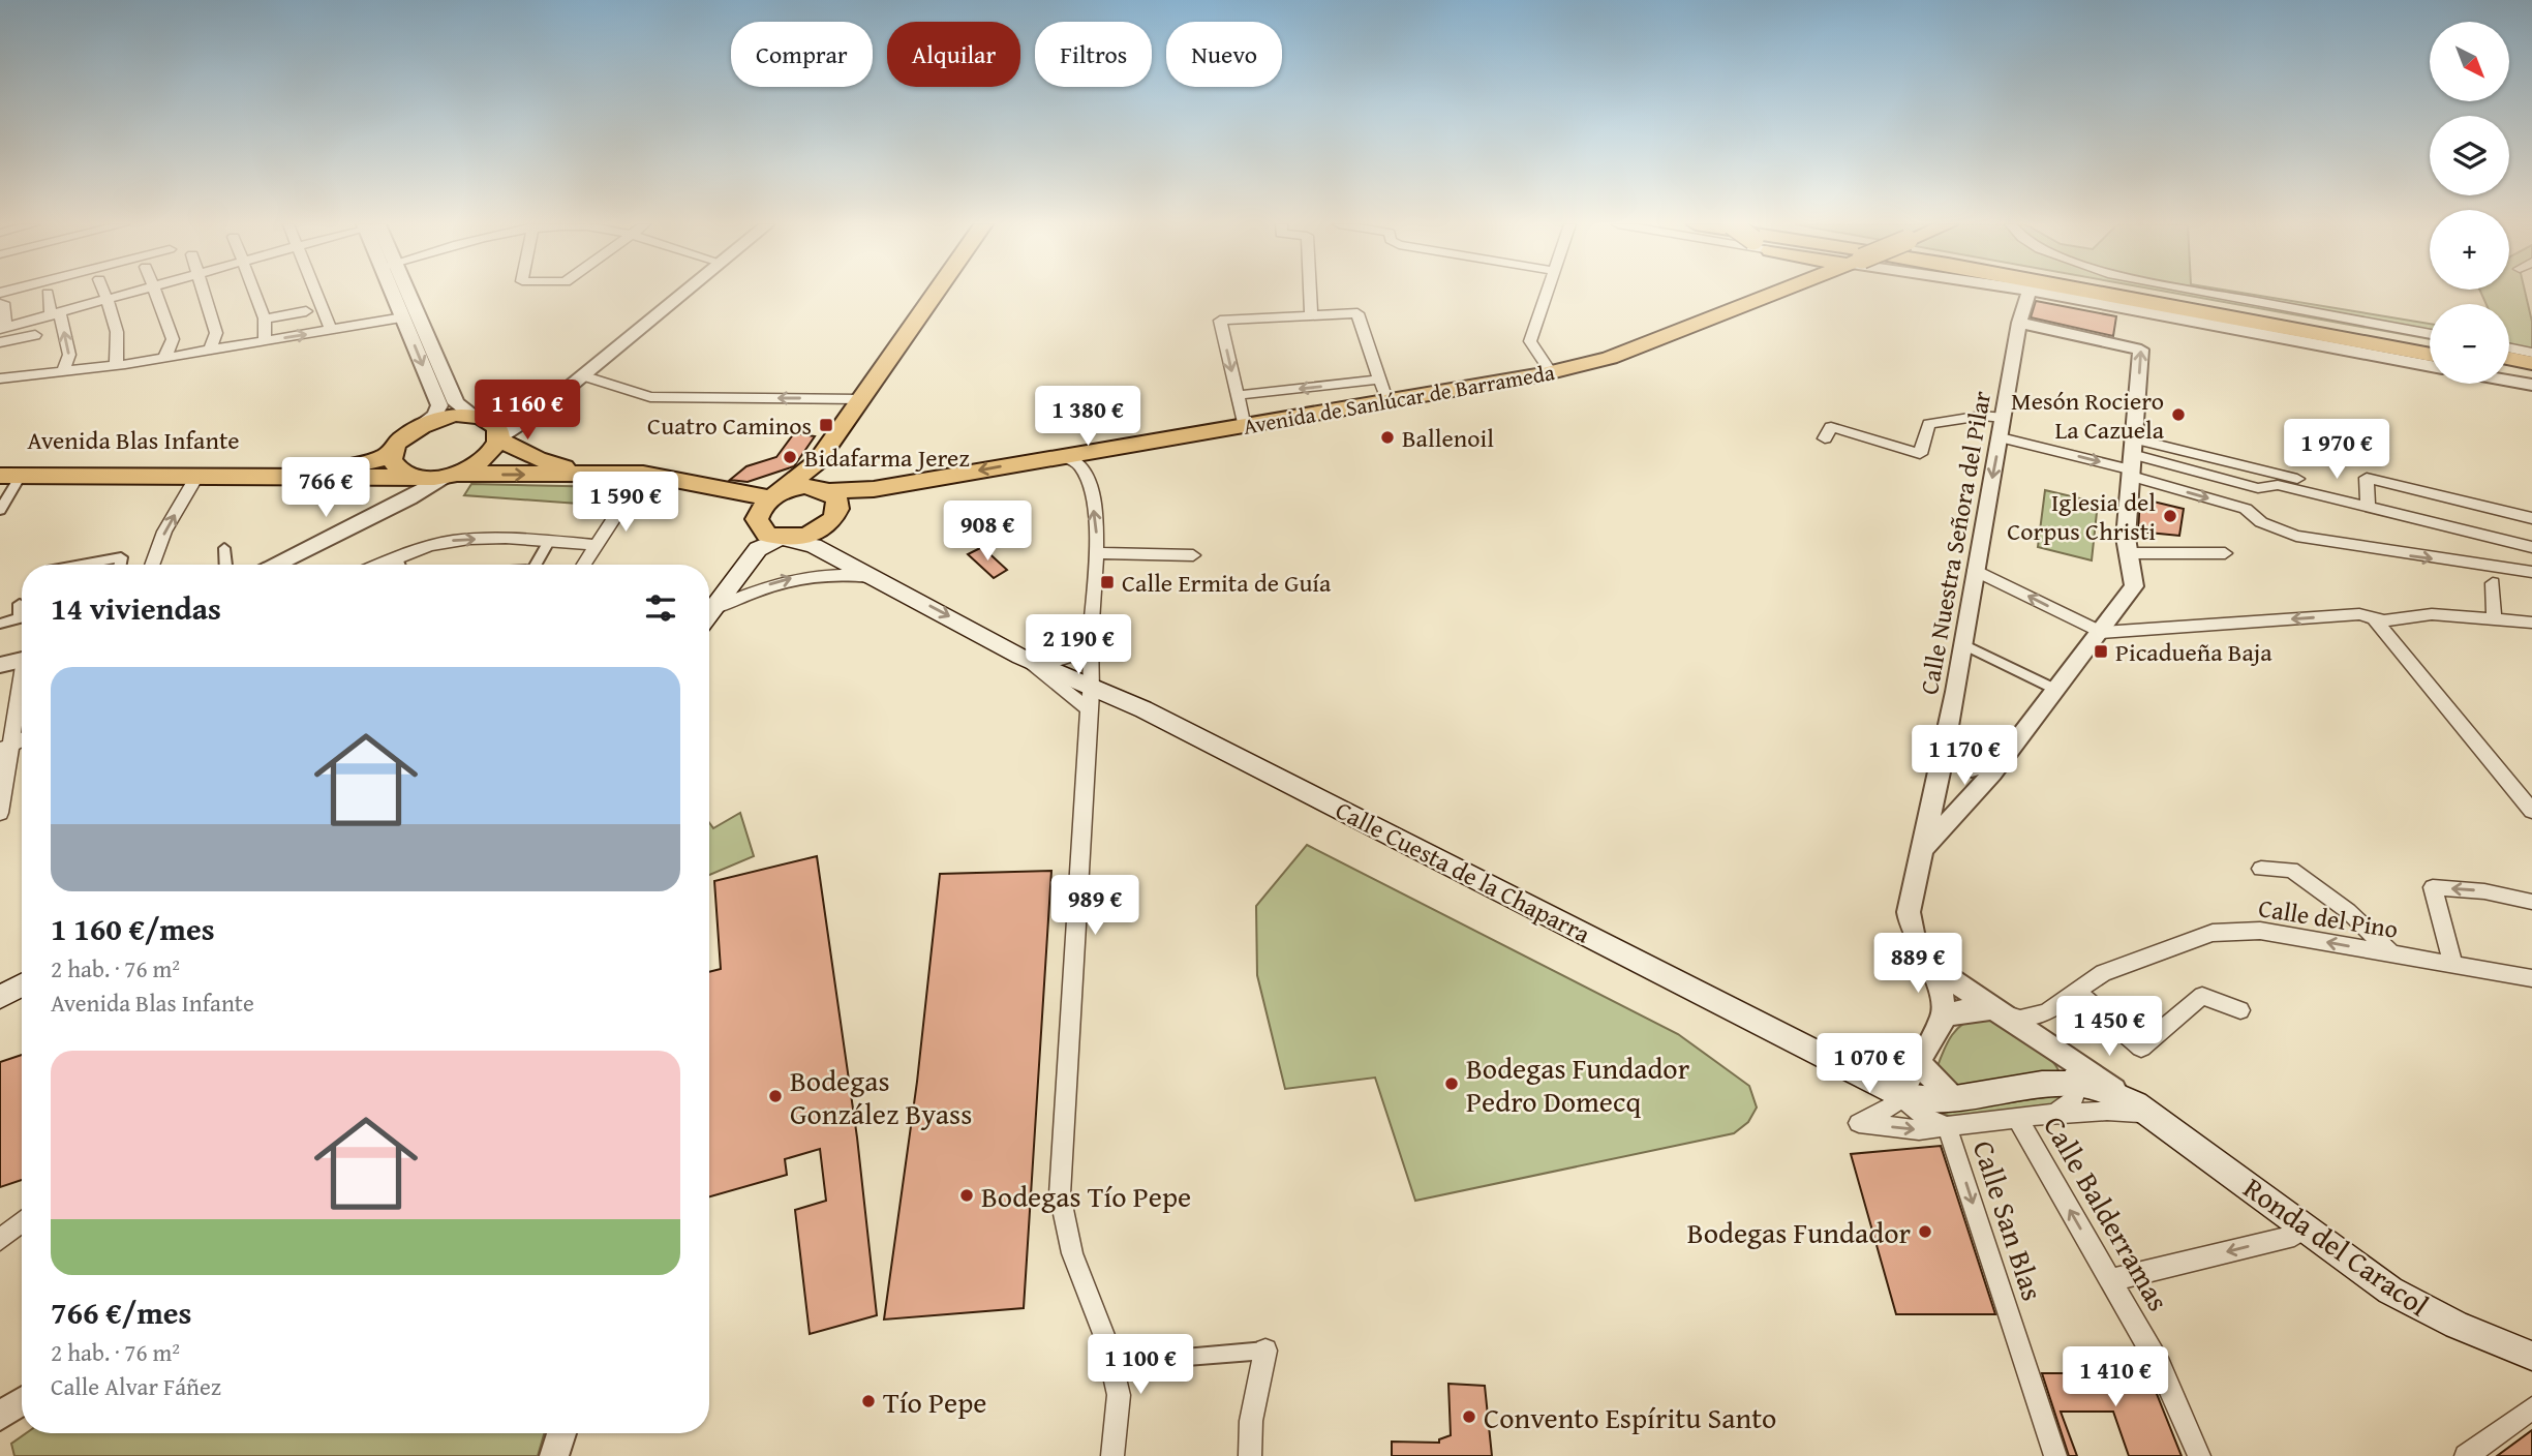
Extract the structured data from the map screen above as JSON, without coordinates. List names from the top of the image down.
{
  "streets": {
    "main road": [
      "Avenida de Sanlúcar de Barrameda",
      "Avenida Blas Infante",
      "Calle Cuesta de la Chaparra",
      "Ronda del Caracol"
    ],
    "street": [
      "Calle Nuestra Señora del Pilar",
      "Calle del Pino",
      "Calle Balderramas",
      "Calle San Blas"
    ]
  },
  "crossings": [
    ["Calle Cuesta de la Chaparra", "Ronda del Caracol"]
  ],
  "one_way": ["Calle del Pino", "Calle San Blas"],
  "places": {
    "other": [
      "Mesón Rociero La Cazuela",
      "Ballenoil",
      "Bidafarma Jerez",
      "Iglesia del Corpus Christi",
      "Bodegas Fundador Pedro Domecq",
      "Bodegas González Byass",
      "Bodegas Tío Pepe",
      "Bodegas Fundador",
      "Tío Pepe",
      "Convento Espíritu Santo"
    ],
    "transit": ["Cuatro Caminos", "Calle Ermita de Guía", "Picadueña Baja"]
  },
  "north": "bottom right",
  "page": {
    "map_buttons": ["+", "−"],
    "chip": [
      "Comprar",
      "Alquilar",
      "Filtros",
      "Nuevo"
    ],
    "price": [
      "1 160 €",
      "1 380 €",
      "1 970 €",
      "766 €",
      "1 590 €",
      "908 €",
      "2 190 €",
      "1 170 €",
      "989 €",
      "889 €",
      "1 450 €",
      "1 070 €",
      "1 100 €",
      "1 410 €"
    ],
    "heading": "14 viviendas",
    "list": [
      {
        "name": "1 160 €/mes",
        "note": "2 hab. · 76 m² · Avenida Blas Infante"
      },
      {
        "name": "766 €/mes",
        "note": "2 hab. · 76 m² · Calle Alvar Fáñez"
      }
    ]
  }
}
